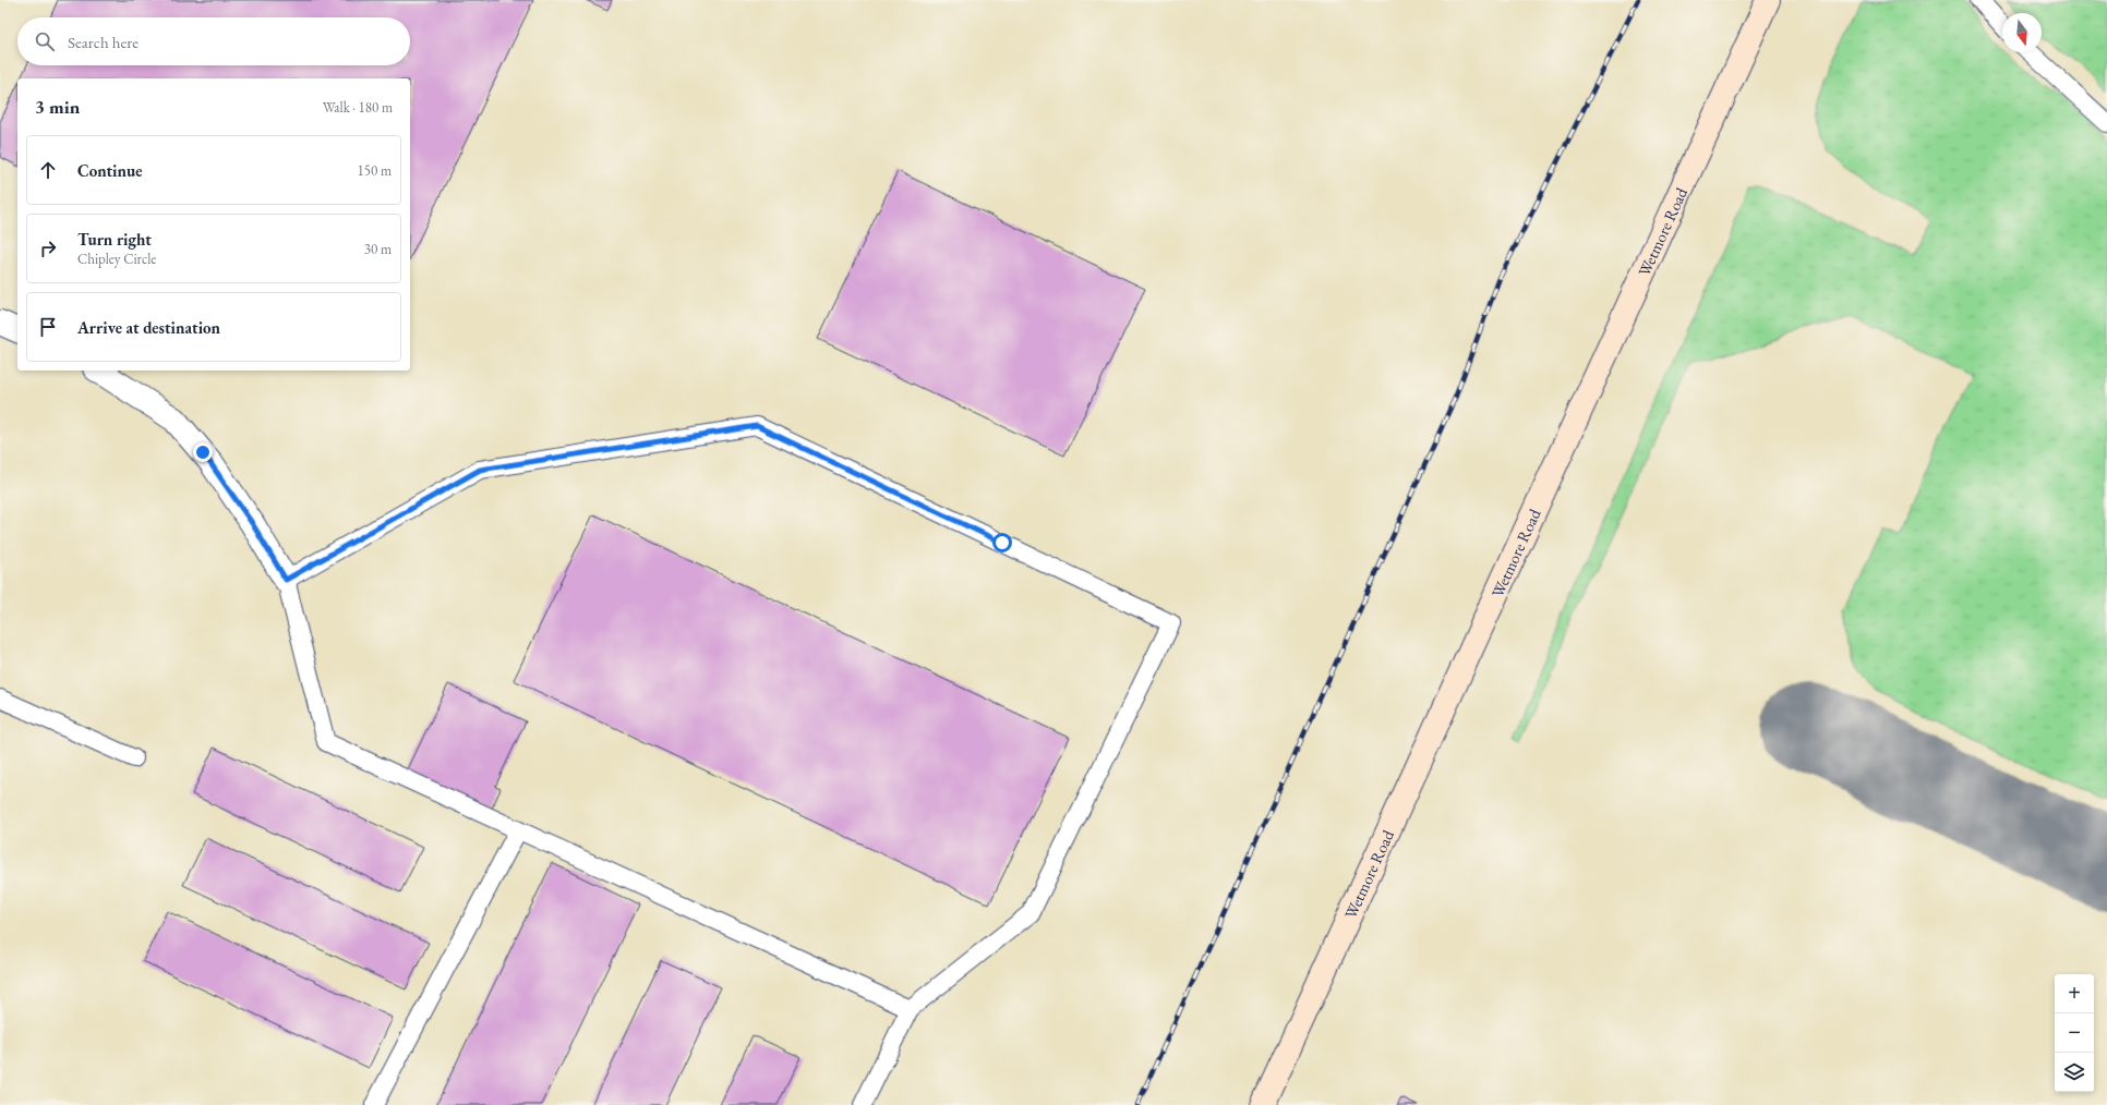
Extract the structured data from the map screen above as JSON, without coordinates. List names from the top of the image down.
{
  "streets": {
    "main road": ["Wetmore Road"]
  },
  "north": "bottom",
  "page": {
    "search": "Search here",
    "heading": ["3 min", "Walk · 180 m"],
    "list": [
      ["Continue", "150 m"],
      ["Turn right", "Chipley Circle", "30 m"],
      "Arrive at destination"
    ],
    "map_buttons": ["+", "−"]
  }
}
